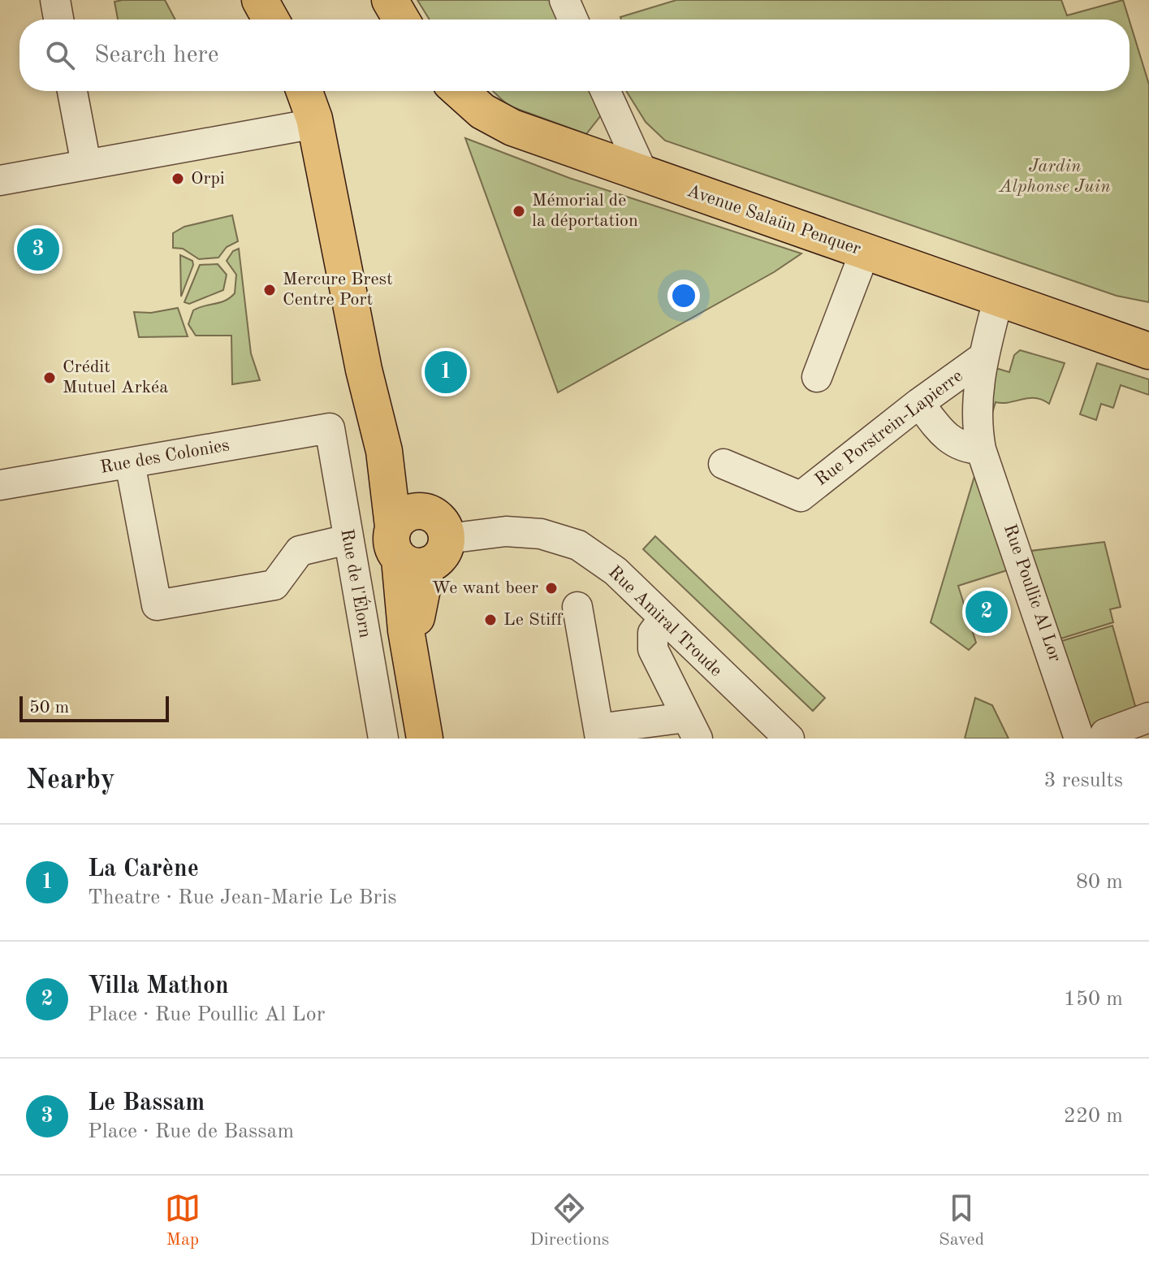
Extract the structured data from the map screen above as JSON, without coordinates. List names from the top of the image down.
{
  "streets": {
    "main road": ["Avenue Salaün Penquer"],
    "street": [
      "Rue Porstrein-Lapierre",
      "Rue des Colonies",
      "Rue de l'Élorn",
      "Rue Poullic Al Lor",
      "Rue Amiral Troude"
    ]
  },
  "crossings": [
    ["Avenue Salaün Penquer", "Rue Poullic Al Lor"],
    ["Rue Porstrein-Lapierre", "Rue Poullic Al Lor"],
    ["Rue des Colonies", "Rue de l'Élorn"]
  ],
  "parks": ["Jardin Alphonse Juin"],
  "places": [
    "Orpi",
    "Mémorial de la déportation",
    "Mercure Brest Centre Port",
    "Crédit Mutuel Arkéa",
    "We want beer",
    "Le Stiff"
  ],
  "scale_bar": "50 m",
  "page": {
    "search": "Search here",
    "pins": ["3", "1", "2"],
    "scale": "50 m",
    "heading": ["Nearby", "3 results"],
    "list": [
      {
        "mark": "1",
        "name": "La Carène",
        "note": "Theatre · Rue Jean-Marie Le Bris",
        "value": "80 m"
      },
      {
        "mark": "2",
        "name": "Villa Mathon",
        "note": "Place · Rue Poullic Al Lor",
        "value": "150 m"
      },
      {
        "mark": "3",
        "name": "Le Bassam",
        "note": "Place · Rue de Bassam",
        "value": "220 m"
      }
    ],
    "nav": ["Map", "Directions", "Saved"]
  }
}
